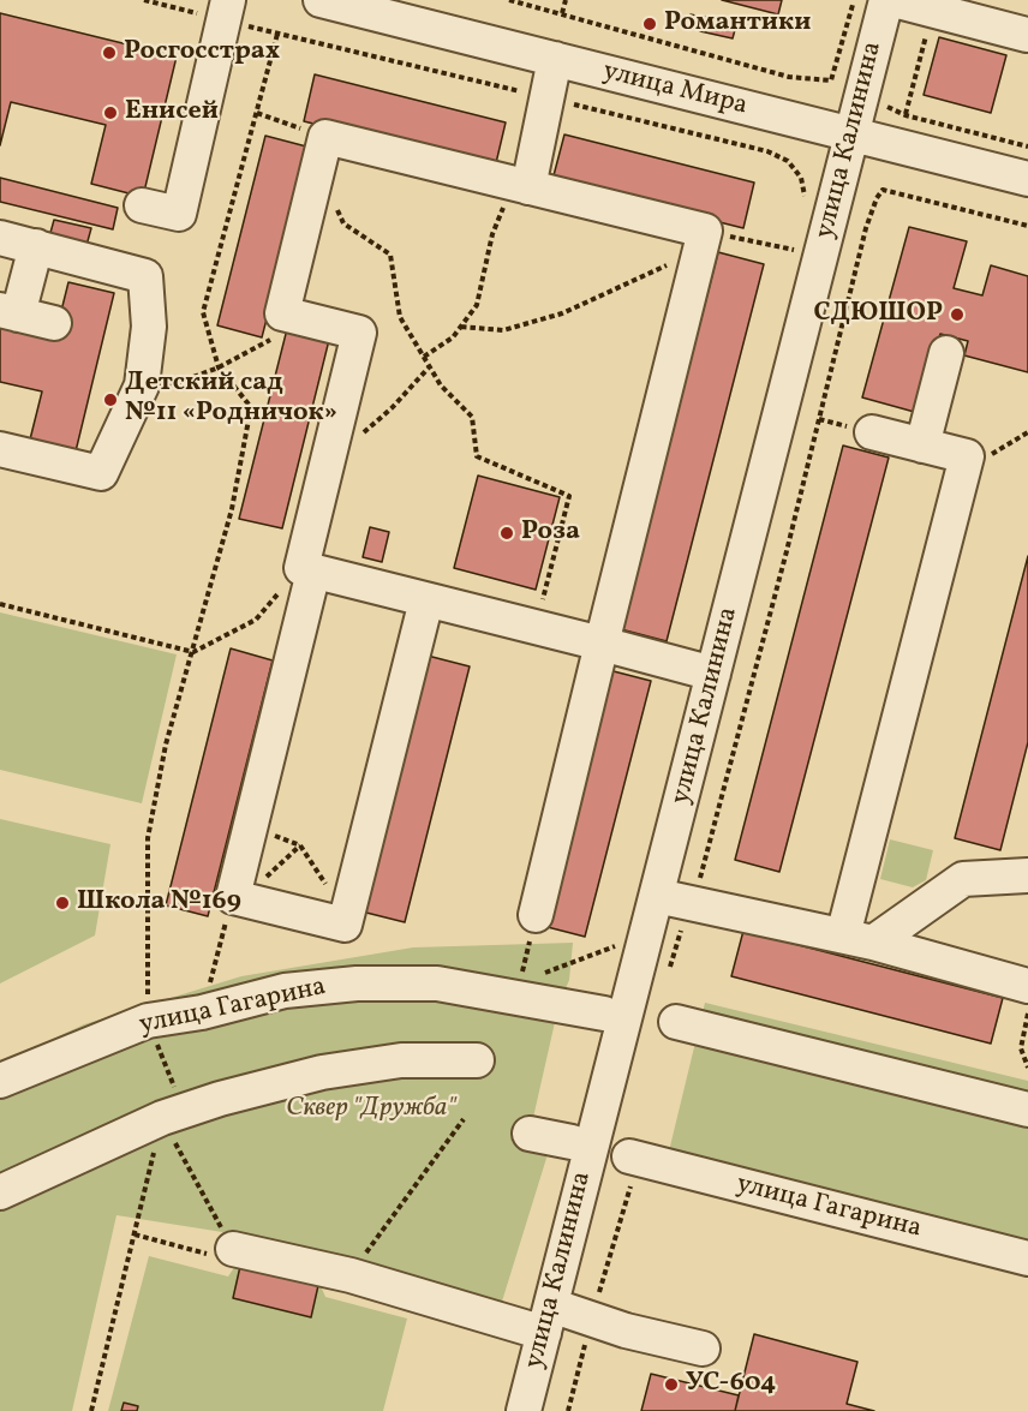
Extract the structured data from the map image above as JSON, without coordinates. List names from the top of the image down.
{
  "streets": {
    "street": ["улица Мира", "улица Калинина", "улица Гагарина"]
  },
  "crossings": [
    ["улица Мира", "улица Калинина"]
  ],
  "parks": ["Сквер \"Дружба\""],
  "places": [
    "Романтики",
    "Росгосстрах",
    "Енисей",
    "СДЮШОР",
    "Детский сад №11 «Родничок»",
    "Роза",
    "Школа №169",
    "УС-604"
  ]
}
